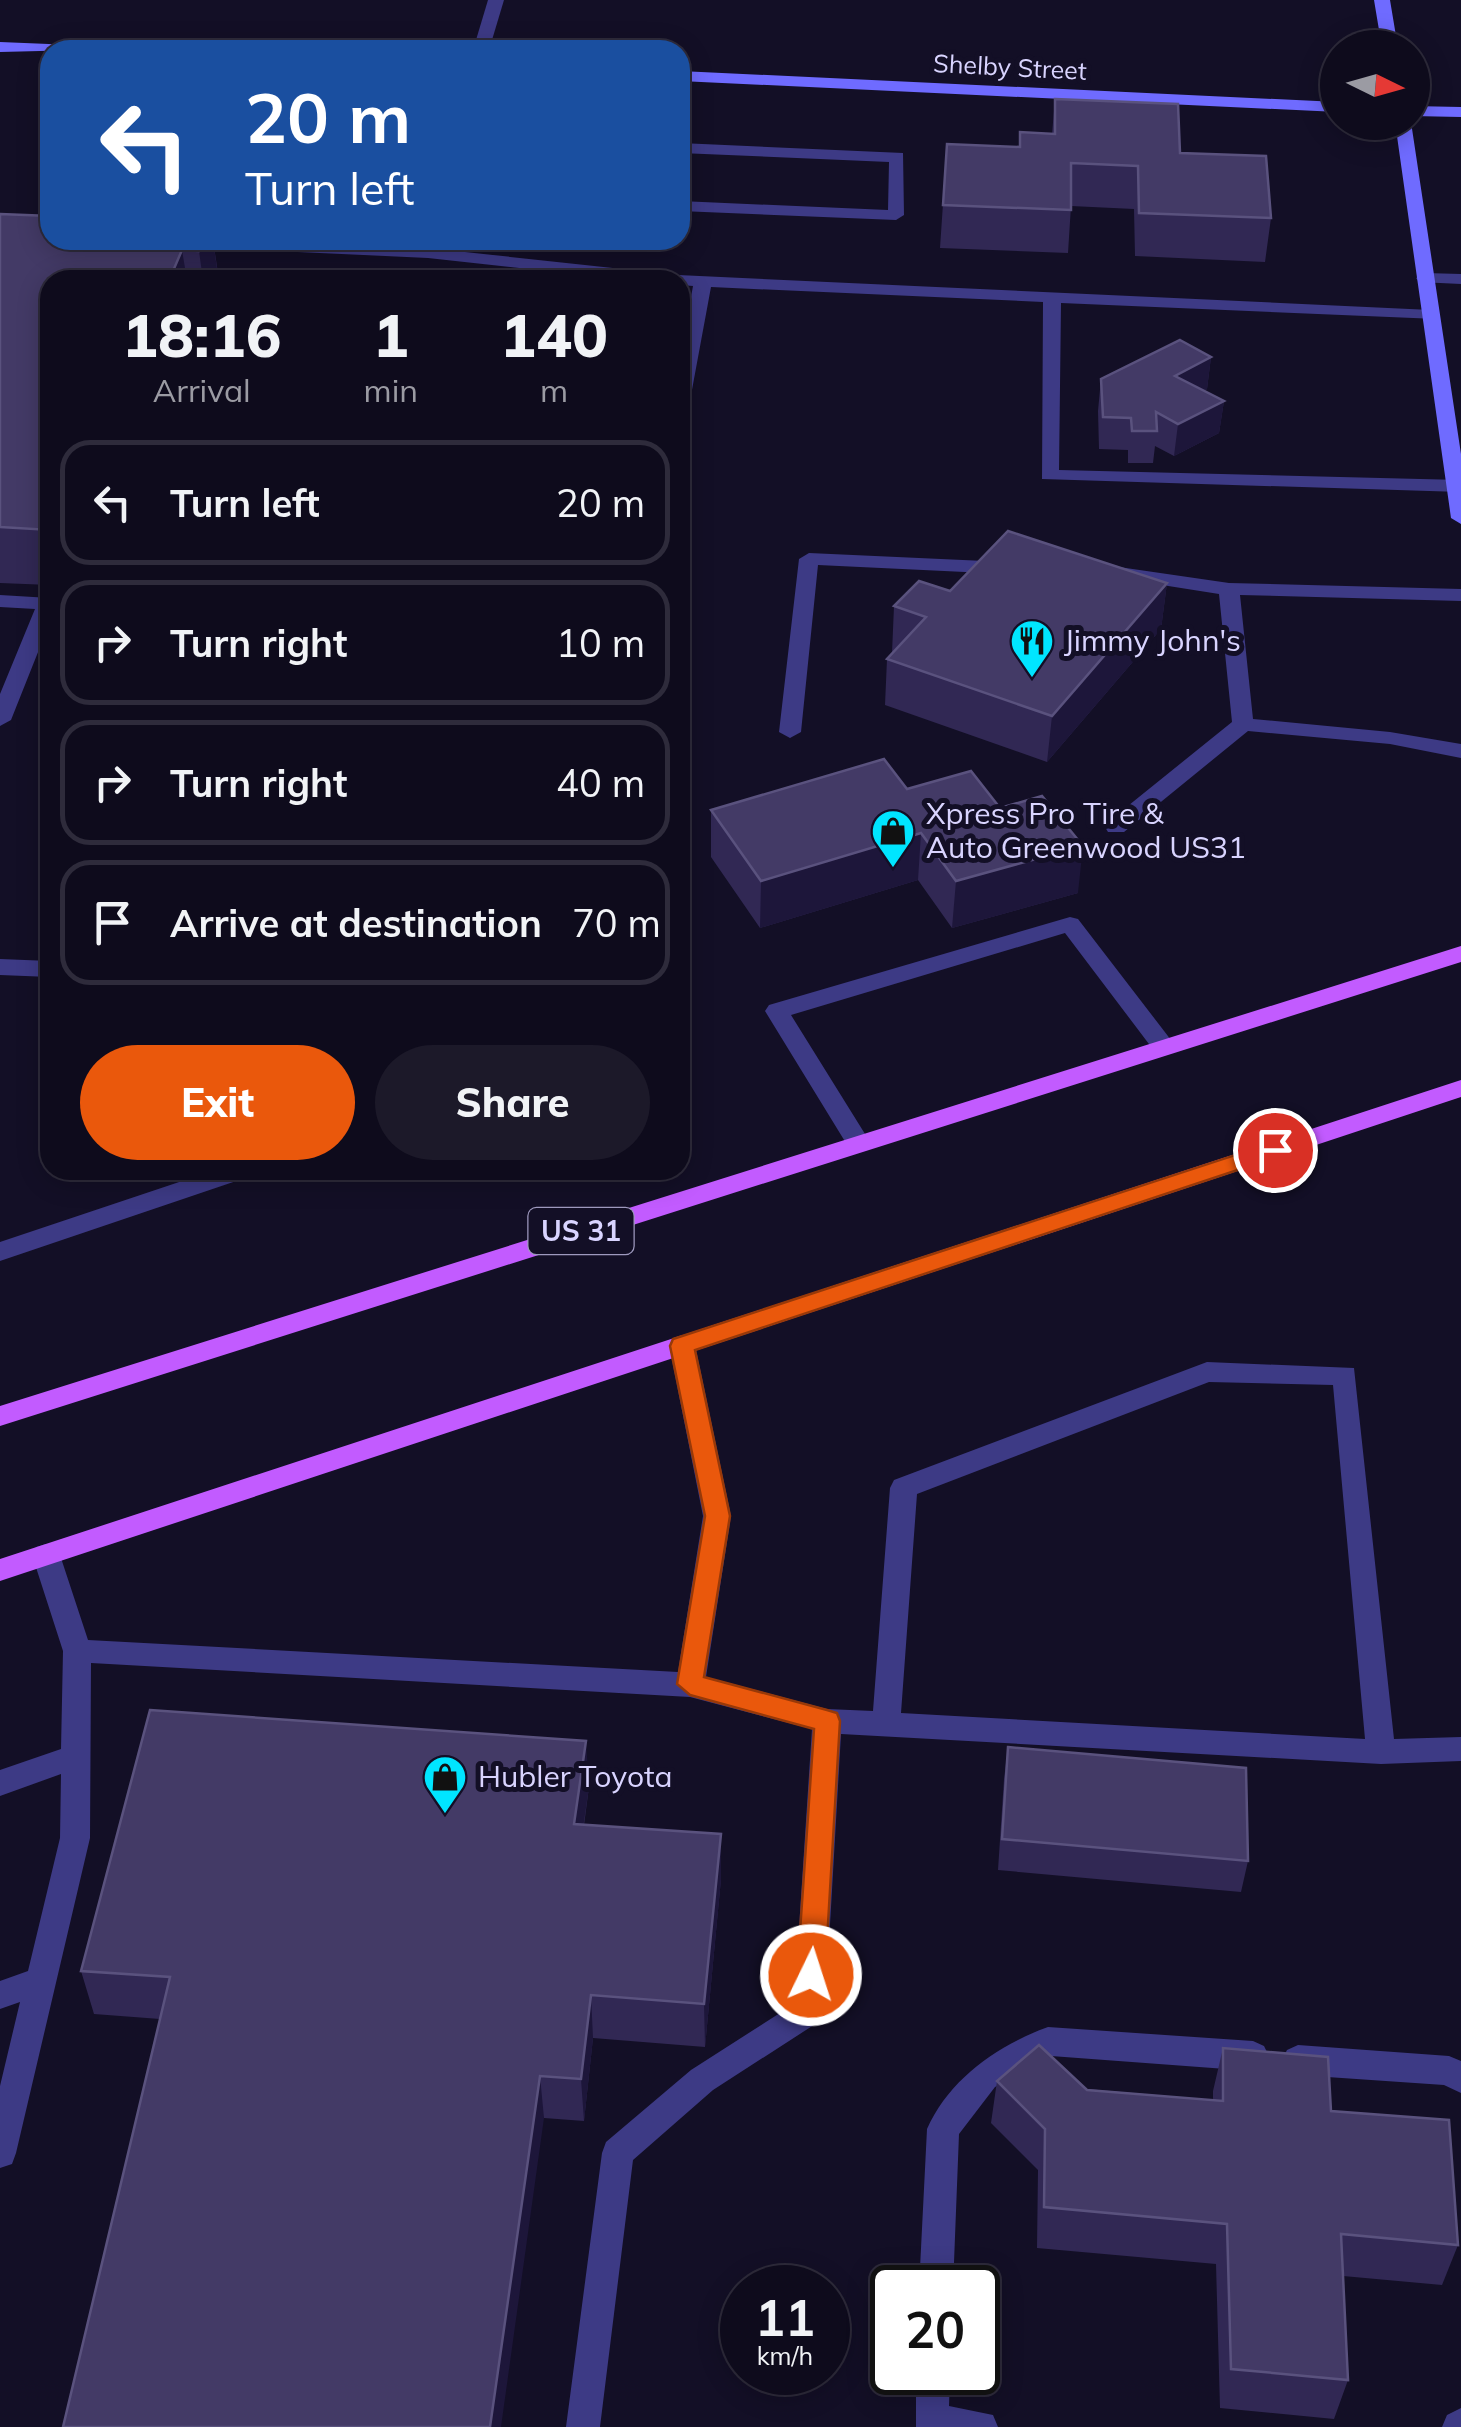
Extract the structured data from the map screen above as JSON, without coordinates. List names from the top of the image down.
{
  "streets": {
    "main road": ["Shelby Street", "US 31"]
  },
  "places": {
    "restaurant": ["Jimmy John's"],
    "shop": ["Xpress Pro Tire & Auto Greenwood US31", "Hubler Toyota"]
  },
  "north": "right",
  "page": {
    "turn": ["20 m", "Turn left"],
    "eta": [
      "18:16",
      "Arrival",
      "1",
      "min",
      "140",
      "m"
    ],
    "list": [
      {
        "name": "Turn left",
        "value": "20 m"
      },
      {
        "name": "Turn right",
        "value": "10 m"
      },
      {
        "name": "Turn right",
        "value": "40 m"
      },
      {
        "name": "Arrive at destination",
        "value": "70 m"
      }
    ],
    "buttons": ["Exit", "Share"],
    "speed": "11 km/h",
    "limit": "20"
  }
}
